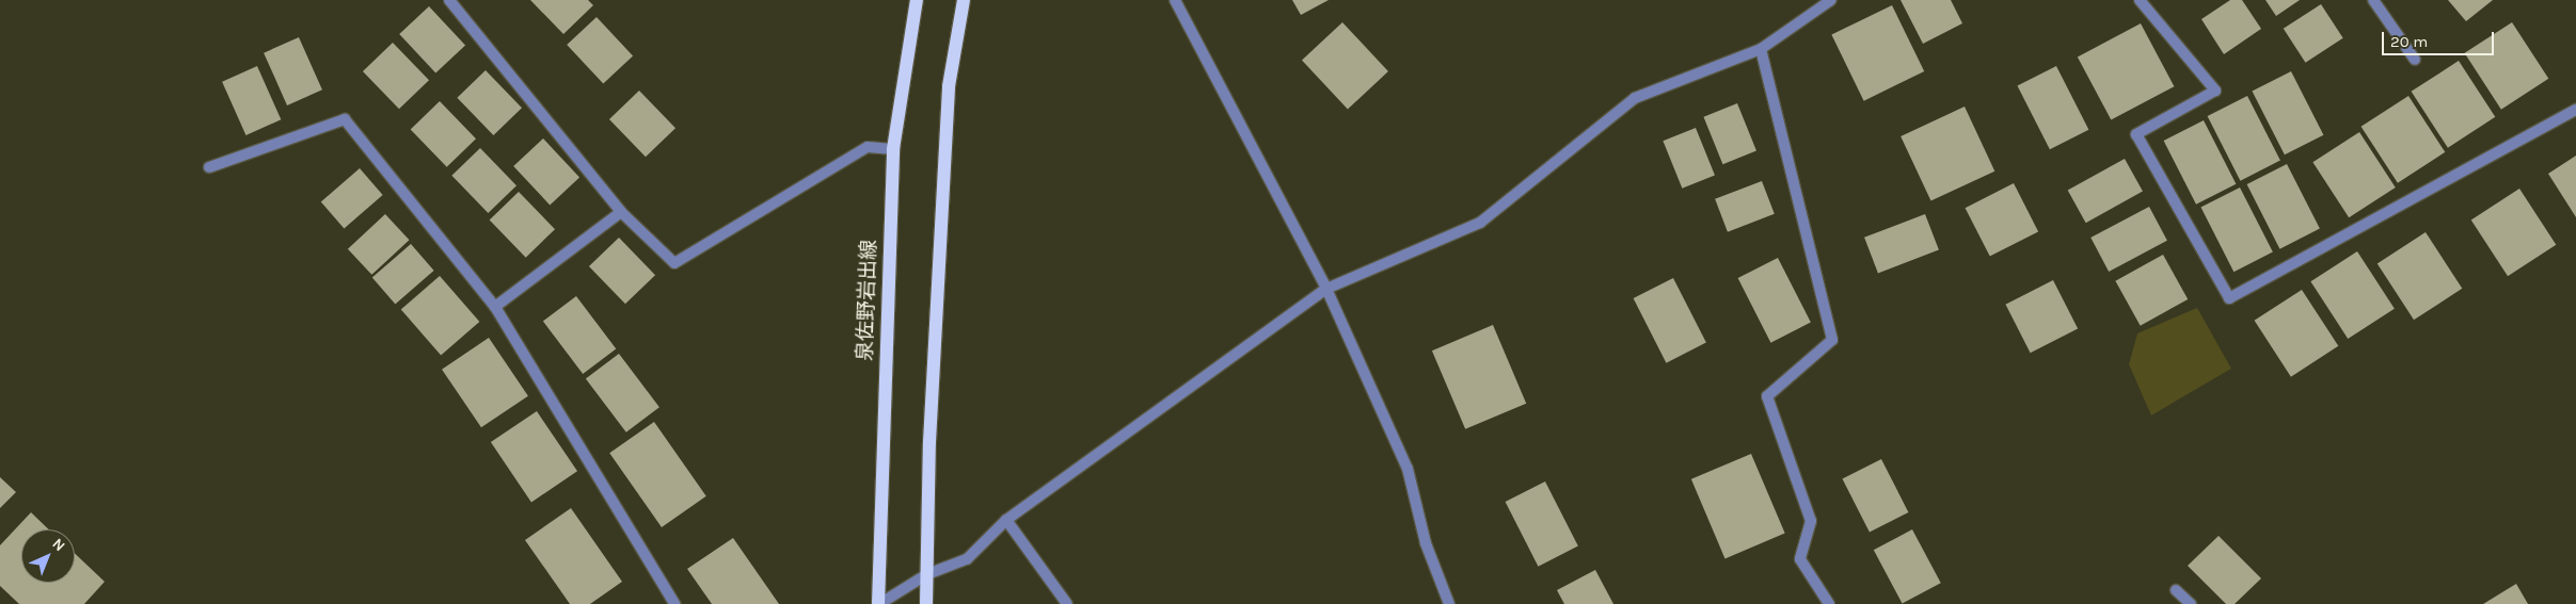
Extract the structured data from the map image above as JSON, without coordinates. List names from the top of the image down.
{
  "streets": {
    "main road": ["泉佐野岩出線"]
  },
  "scale_bar": "20 m",
  "north": "top right"
}
